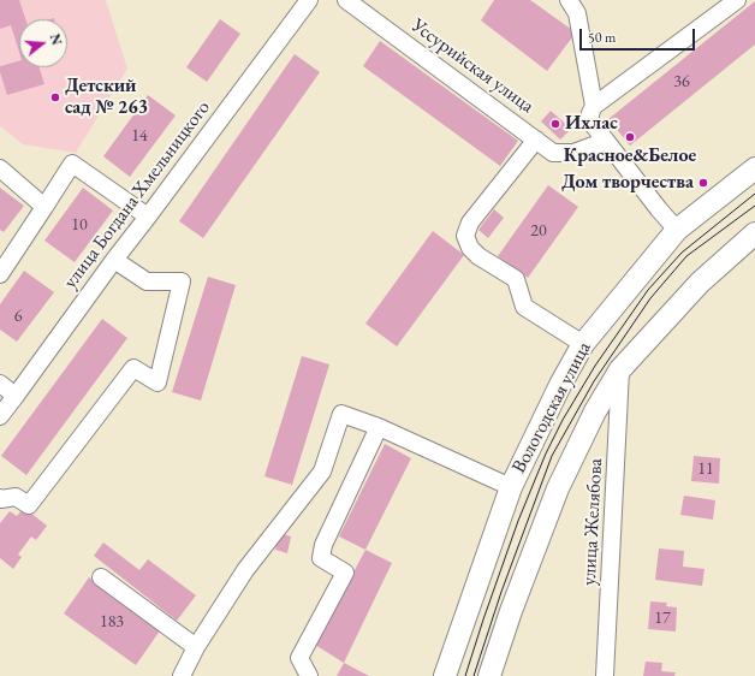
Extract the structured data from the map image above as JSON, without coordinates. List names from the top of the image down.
{
  "streets": {
    "main road": ["Вологодская улица"],
    "street": ["Уссурийская улица", "улица Богдана Хмельницкого", "улица Желябова"]
  },
  "crossings": [
    ["Вологодская улица", "улица Желябова"]
  ],
  "places": [
    "Детский сад № 263",
    "Ихлас",
    "Красное&Белое",
    "Дом творчества"
  ],
  "house_numbers": [
    "36",
    "14",
    "10",
    "20",
    "6",
    "11",
    "17",
    "183"
  ],
  "scale_bar": "50 m",
  "north": "right"
}
